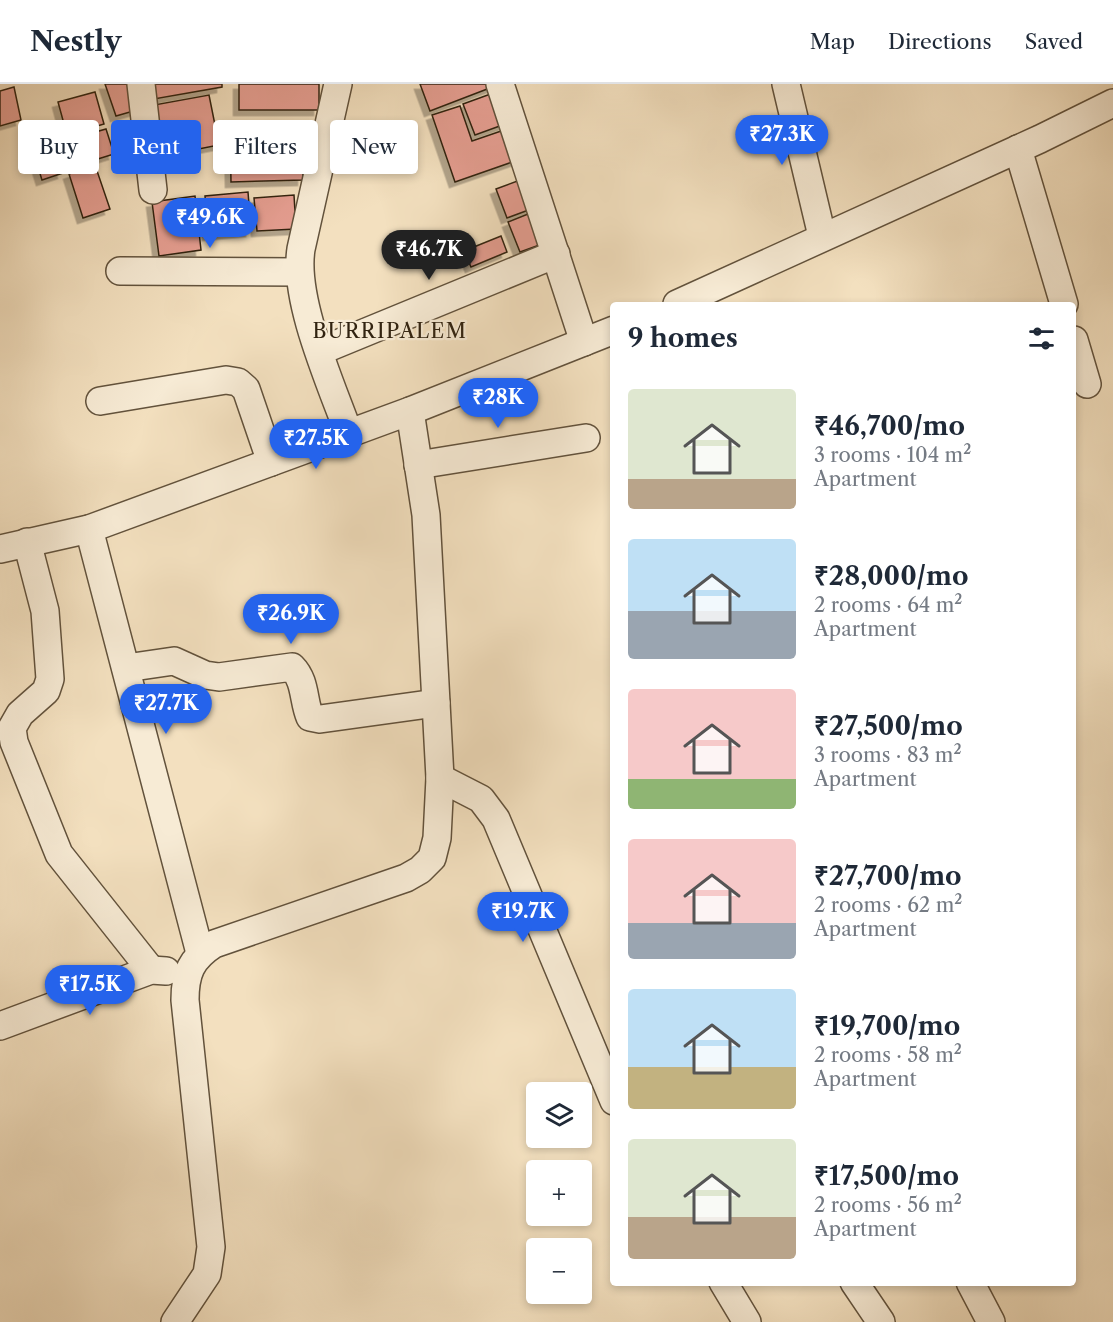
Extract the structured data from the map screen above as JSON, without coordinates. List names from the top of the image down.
{
  "districts": ["BURRIPALEM"],
  "page": {
    "header": "Nestly",
    "nav": ["Map", "Directions", "Saved"],
    "price": [
      "₹27.3K",
      "₹49.6K",
      "₹46.7K",
      "₹28K",
      "₹27.5K",
      "₹26.9K",
      "₹27.7K",
      "₹19.7K",
      "₹17.5K"
    ],
    "chip": [
      "Buy",
      "Rent",
      "Filters",
      "New"
    ],
    "heading": "9 homes",
    "list": [
      {
        "name": "₹46,700/mo",
        "note": "3 rooms · 104 m² · Apartment"
      },
      {
        "name": "₹28,000/mo",
        "note": "2 rooms · 64 m² · Apartment"
      },
      {
        "name": "₹27,500/mo",
        "note": "3 rooms · 83 m² · Apartment"
      },
      {
        "name": "₹27,700/mo",
        "note": "2 rooms · 62 m² · Apartment"
      },
      {
        "name": "₹19,700/mo",
        "note": "2 rooms · 58 m² · Apartment"
      },
      {
        "name": "₹17,500/mo",
        "note": "2 rooms · 56 m² · Apartment"
      }
    ],
    "map_buttons": ["+", "−"]
  }
}
